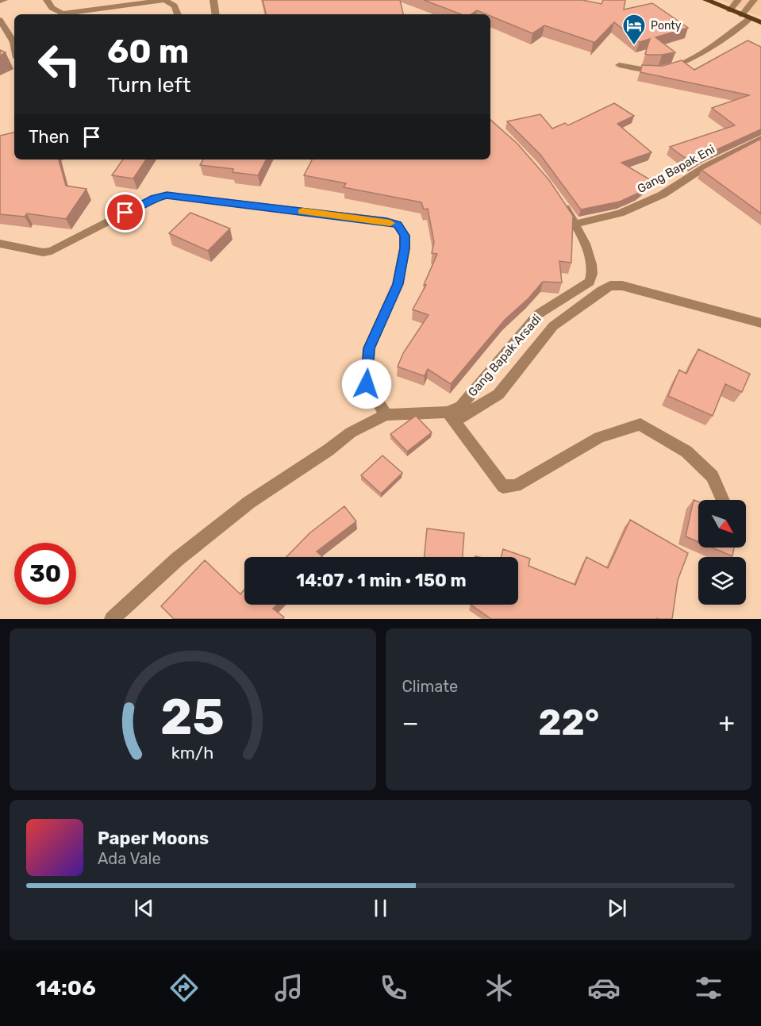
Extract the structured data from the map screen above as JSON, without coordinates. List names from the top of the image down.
{
  "streets": {
    "street": ["Gang Bapak Eni", "Gang Bapak Arsadi"]
  },
  "crossings": [
    ["Gang Bapak Eni", "Gang Bapak Arsadi"]
  ],
  "places": {
    "hotel": ["Ponty"]
  },
  "north": "bottom right",
  "page": {
    "turn": ["60 m", "Turn left"],
    "then": "Then",
    "limit": "30",
    "trip": "14:07 · 1 min · 150 m",
    "tile": "Climate",
    "heat": ["−", "22°", "+"],
    "song": ["Paper Moons", "Ada Vale"],
    "tabs": "14:06",
    "gauge": ["25", "km/h"]
  }
}
